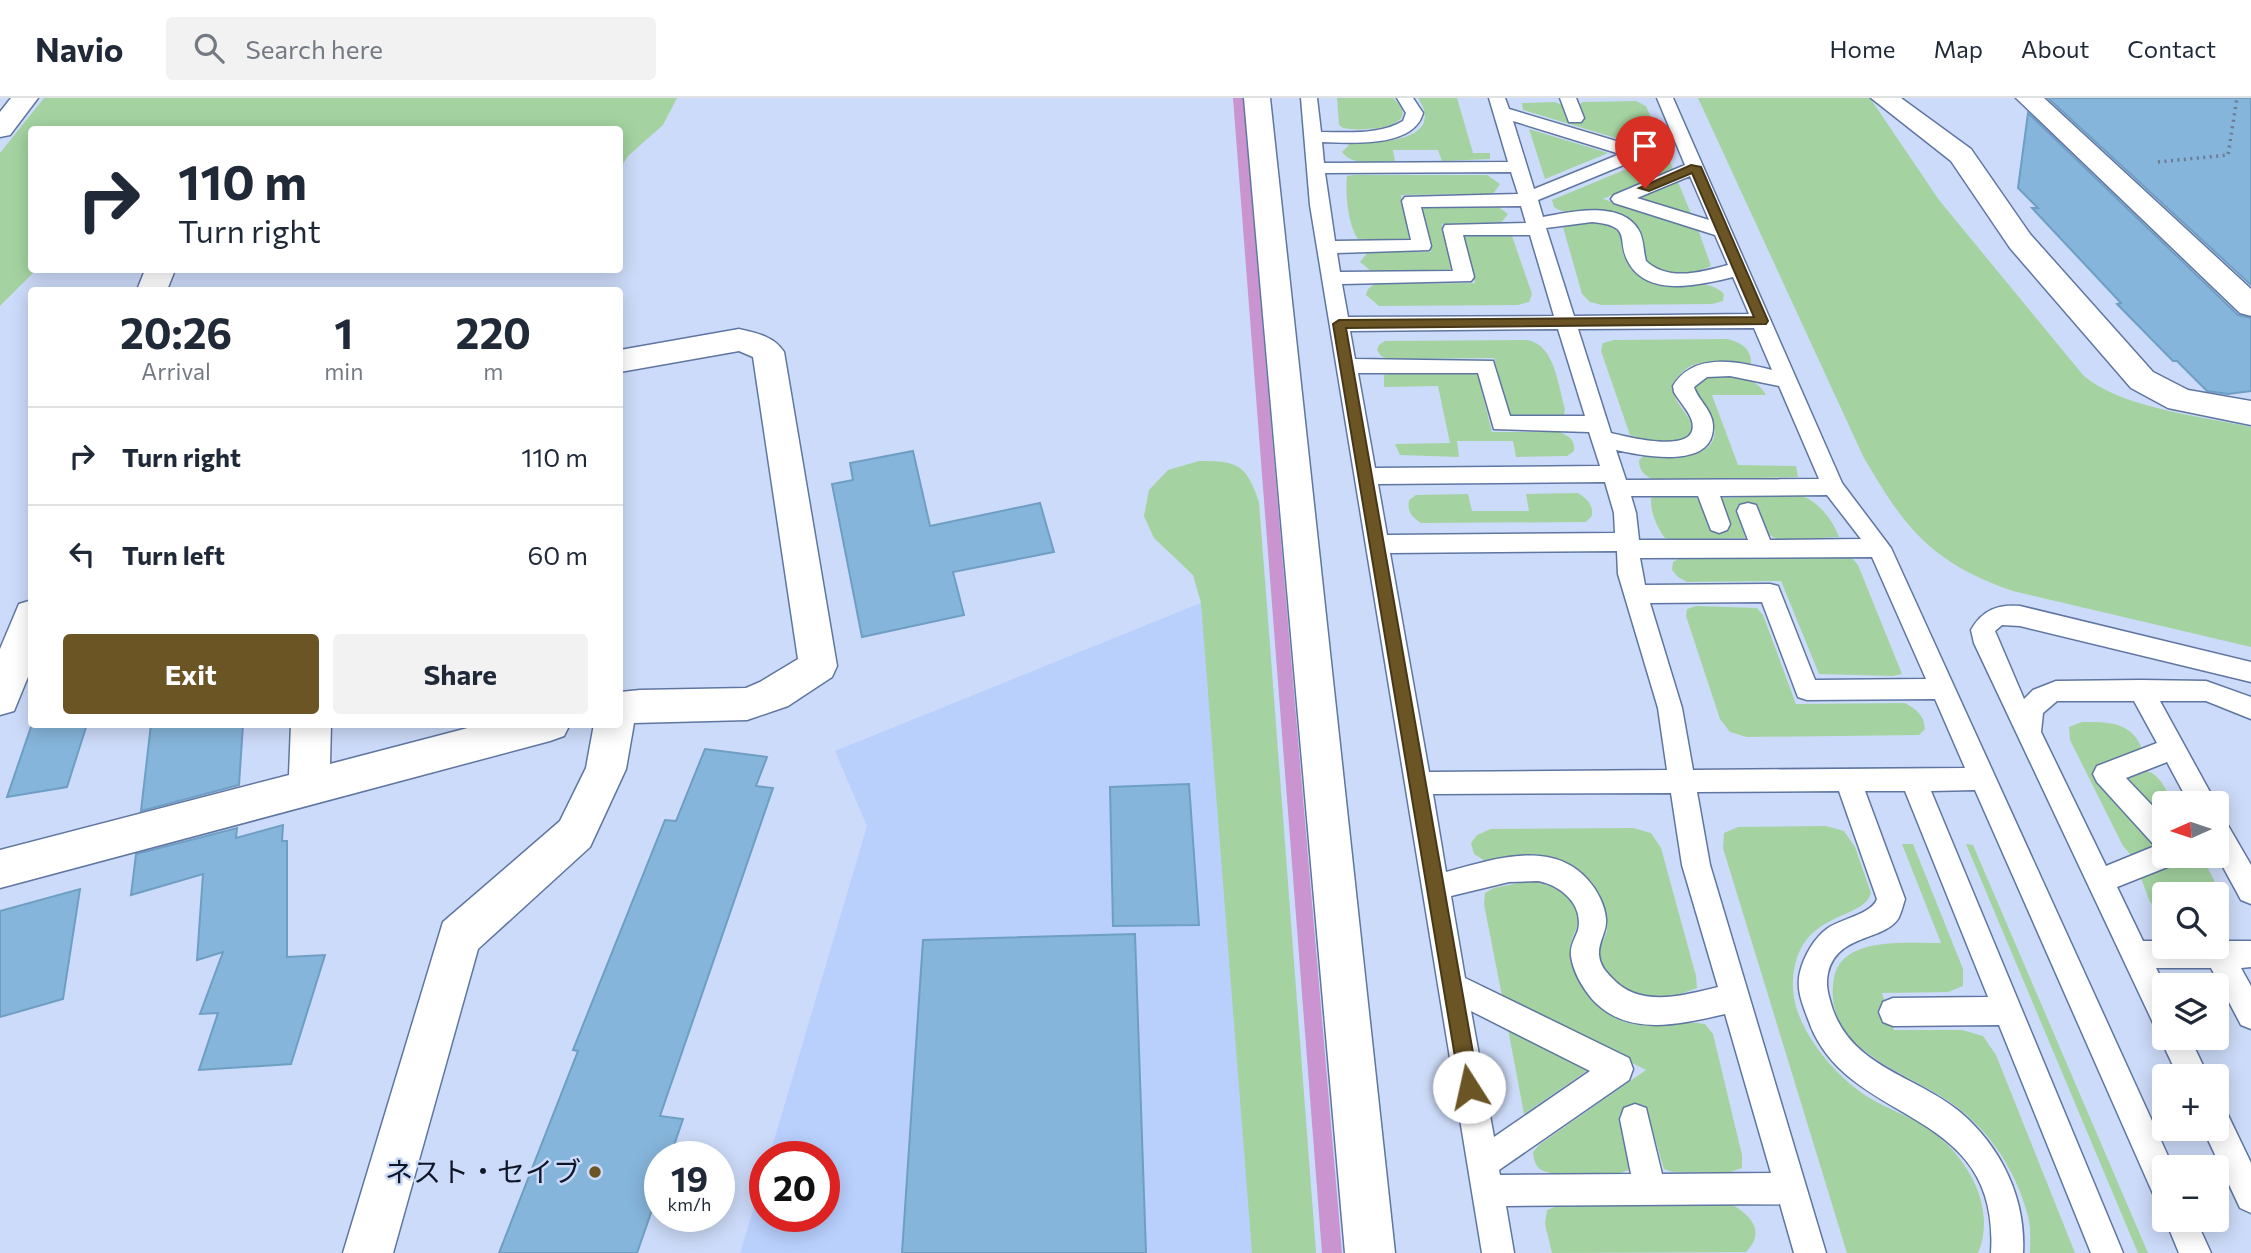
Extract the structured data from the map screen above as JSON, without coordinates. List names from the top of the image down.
{
  "places": ["ネスト・セイブ"],
  "north": "left",
  "page": {
    "header": "Navio",
    "search": "Search here",
    "nav": [
      "Home",
      "Map",
      "About",
      "Contact"
    ],
    "turn": ["110 m", "Turn right"],
    "eta": [
      "20:26",
      "Arrival",
      "1",
      "min",
      "220",
      "m"
    ],
    "list": [
      {
        "name": "Turn right",
        "value": "110 m"
      },
      {
        "name": "Turn left",
        "value": "60 m"
      }
    ],
    "buttons": ["Exit", "Share"],
    "map_buttons": ["+", "−"],
    "speed": "19 km/h",
    "limit": "20"
  }
}
